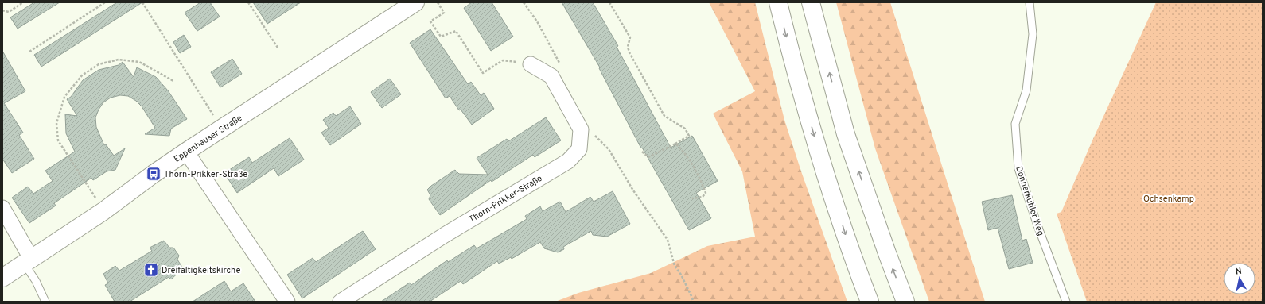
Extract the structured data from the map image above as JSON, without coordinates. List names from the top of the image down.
{
  "streets": {
    "main road": ["Eppenhauser Straße"],
    "street": ["Thorn-Prikker-Straße"],
    "lane": ["Donnerkuhler Weg"]
  },
  "parks": ["Ochsenkamp"],
  "places": {
    "bus stop": ["Thorn-Prikker-Straße"],
    "church": ["Dreifaltigkeitskirche"]
  },
  "north": "top"
}
